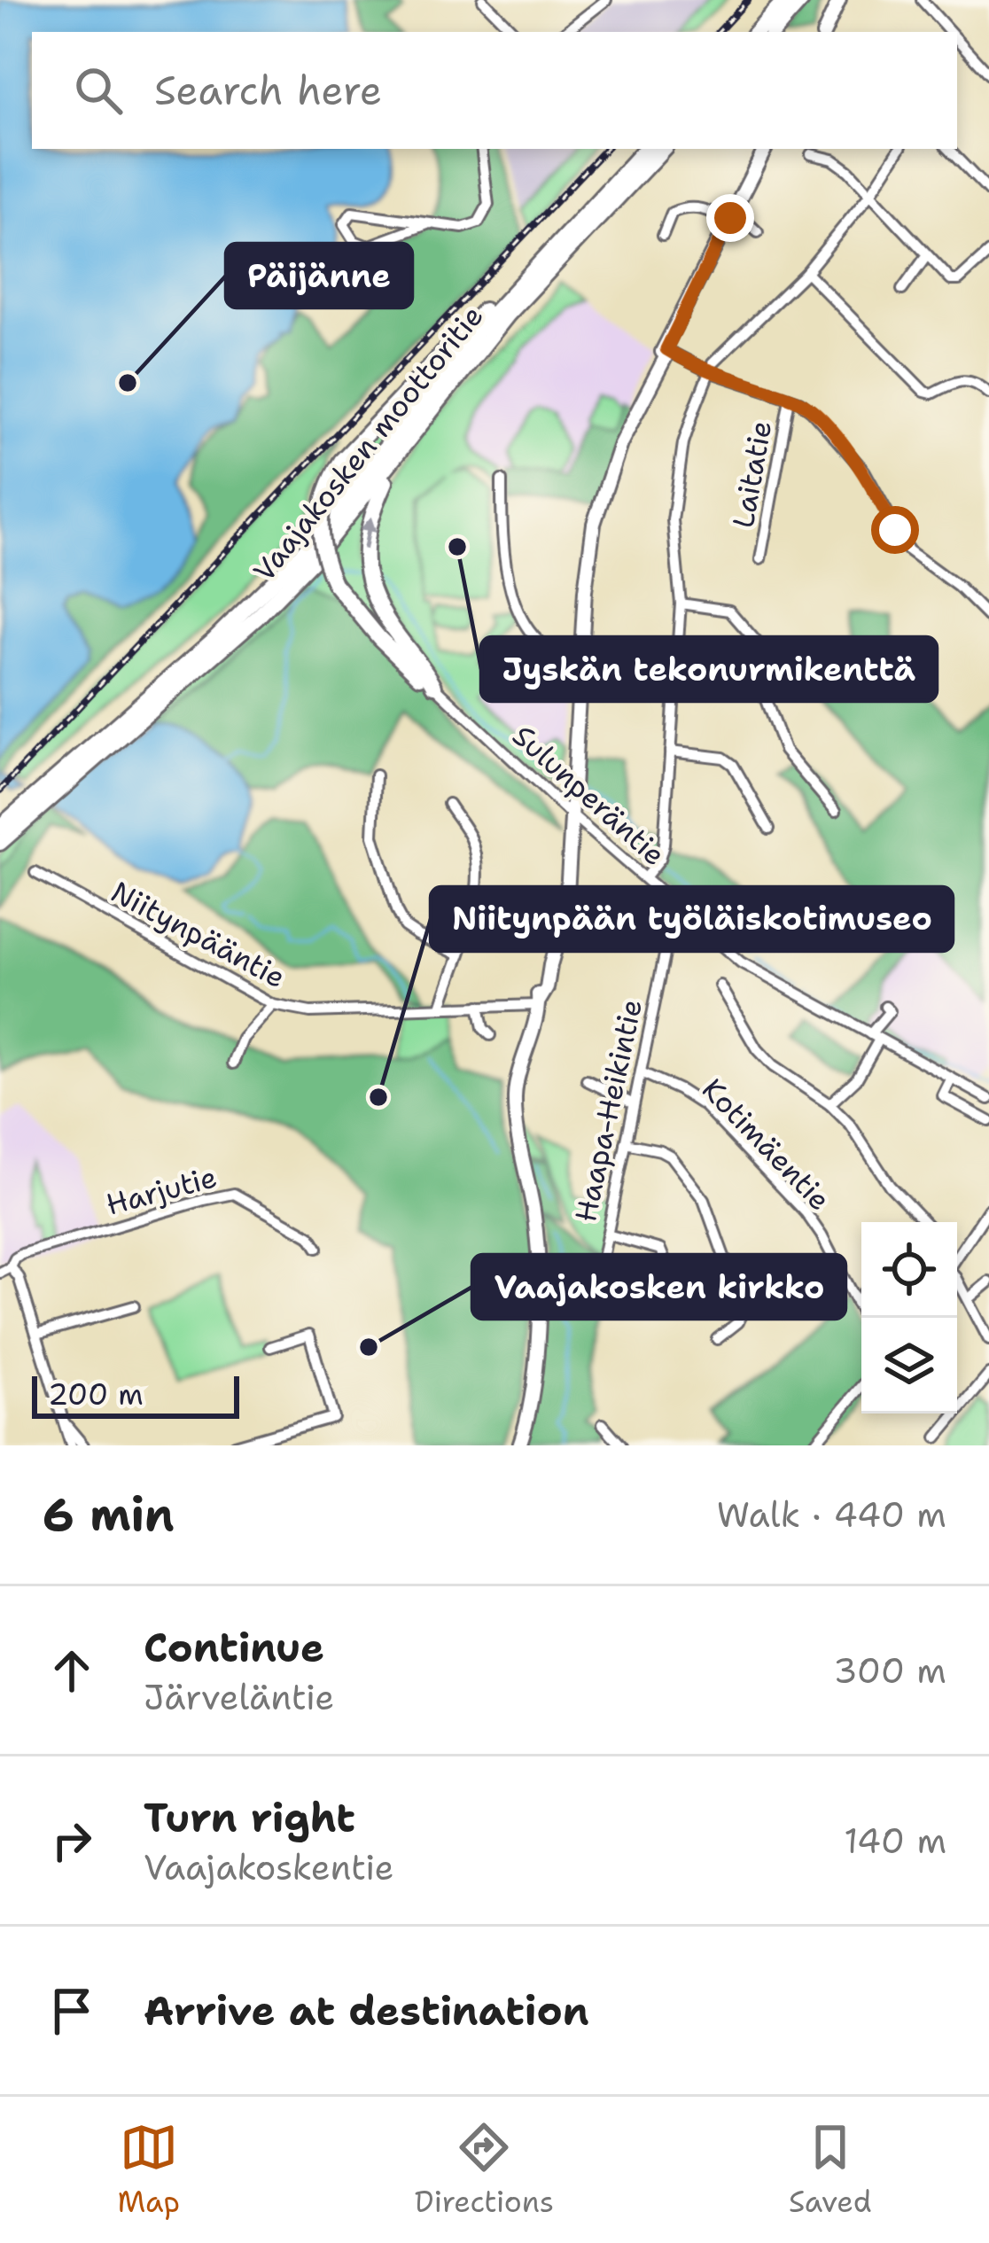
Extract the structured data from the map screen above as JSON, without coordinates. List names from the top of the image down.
{
  "streets": {
    "highway": ["Vaajakosken moottoritie"],
    "street": [
      "Laitatie",
      "Sulunperäntie",
      "Niitynpääntie",
      "Haapa-Heikintie",
      "Kotimäentie",
      "Harjutie"
    ]
  },
  "crossings": [
    ["Sulunperäntie", "Haapa-Heikintie"],
    ["Haapa-Heikintie", "Kotimäentie"]
  ],
  "places": [
    "Päijänne",
    "Jyskän tekonurmikenttä",
    "Niitynpään työläiskotimuseo",
    "Vaajakosken kirkko"
  ],
  "scale_bar": "200 m",
  "page": {
    "search": "Search here",
    "scale": "200 m",
    "heading": ["6 min", "Walk · 440 m"],
    "list": [
      ["Continue", "Järveläntie", "300 m"],
      ["Turn right", "Vaajakoskentie", "140 m"],
      "Arrive at destination"
    ],
    "nav": ["Map", "Directions", "Saved"]
  }
}
